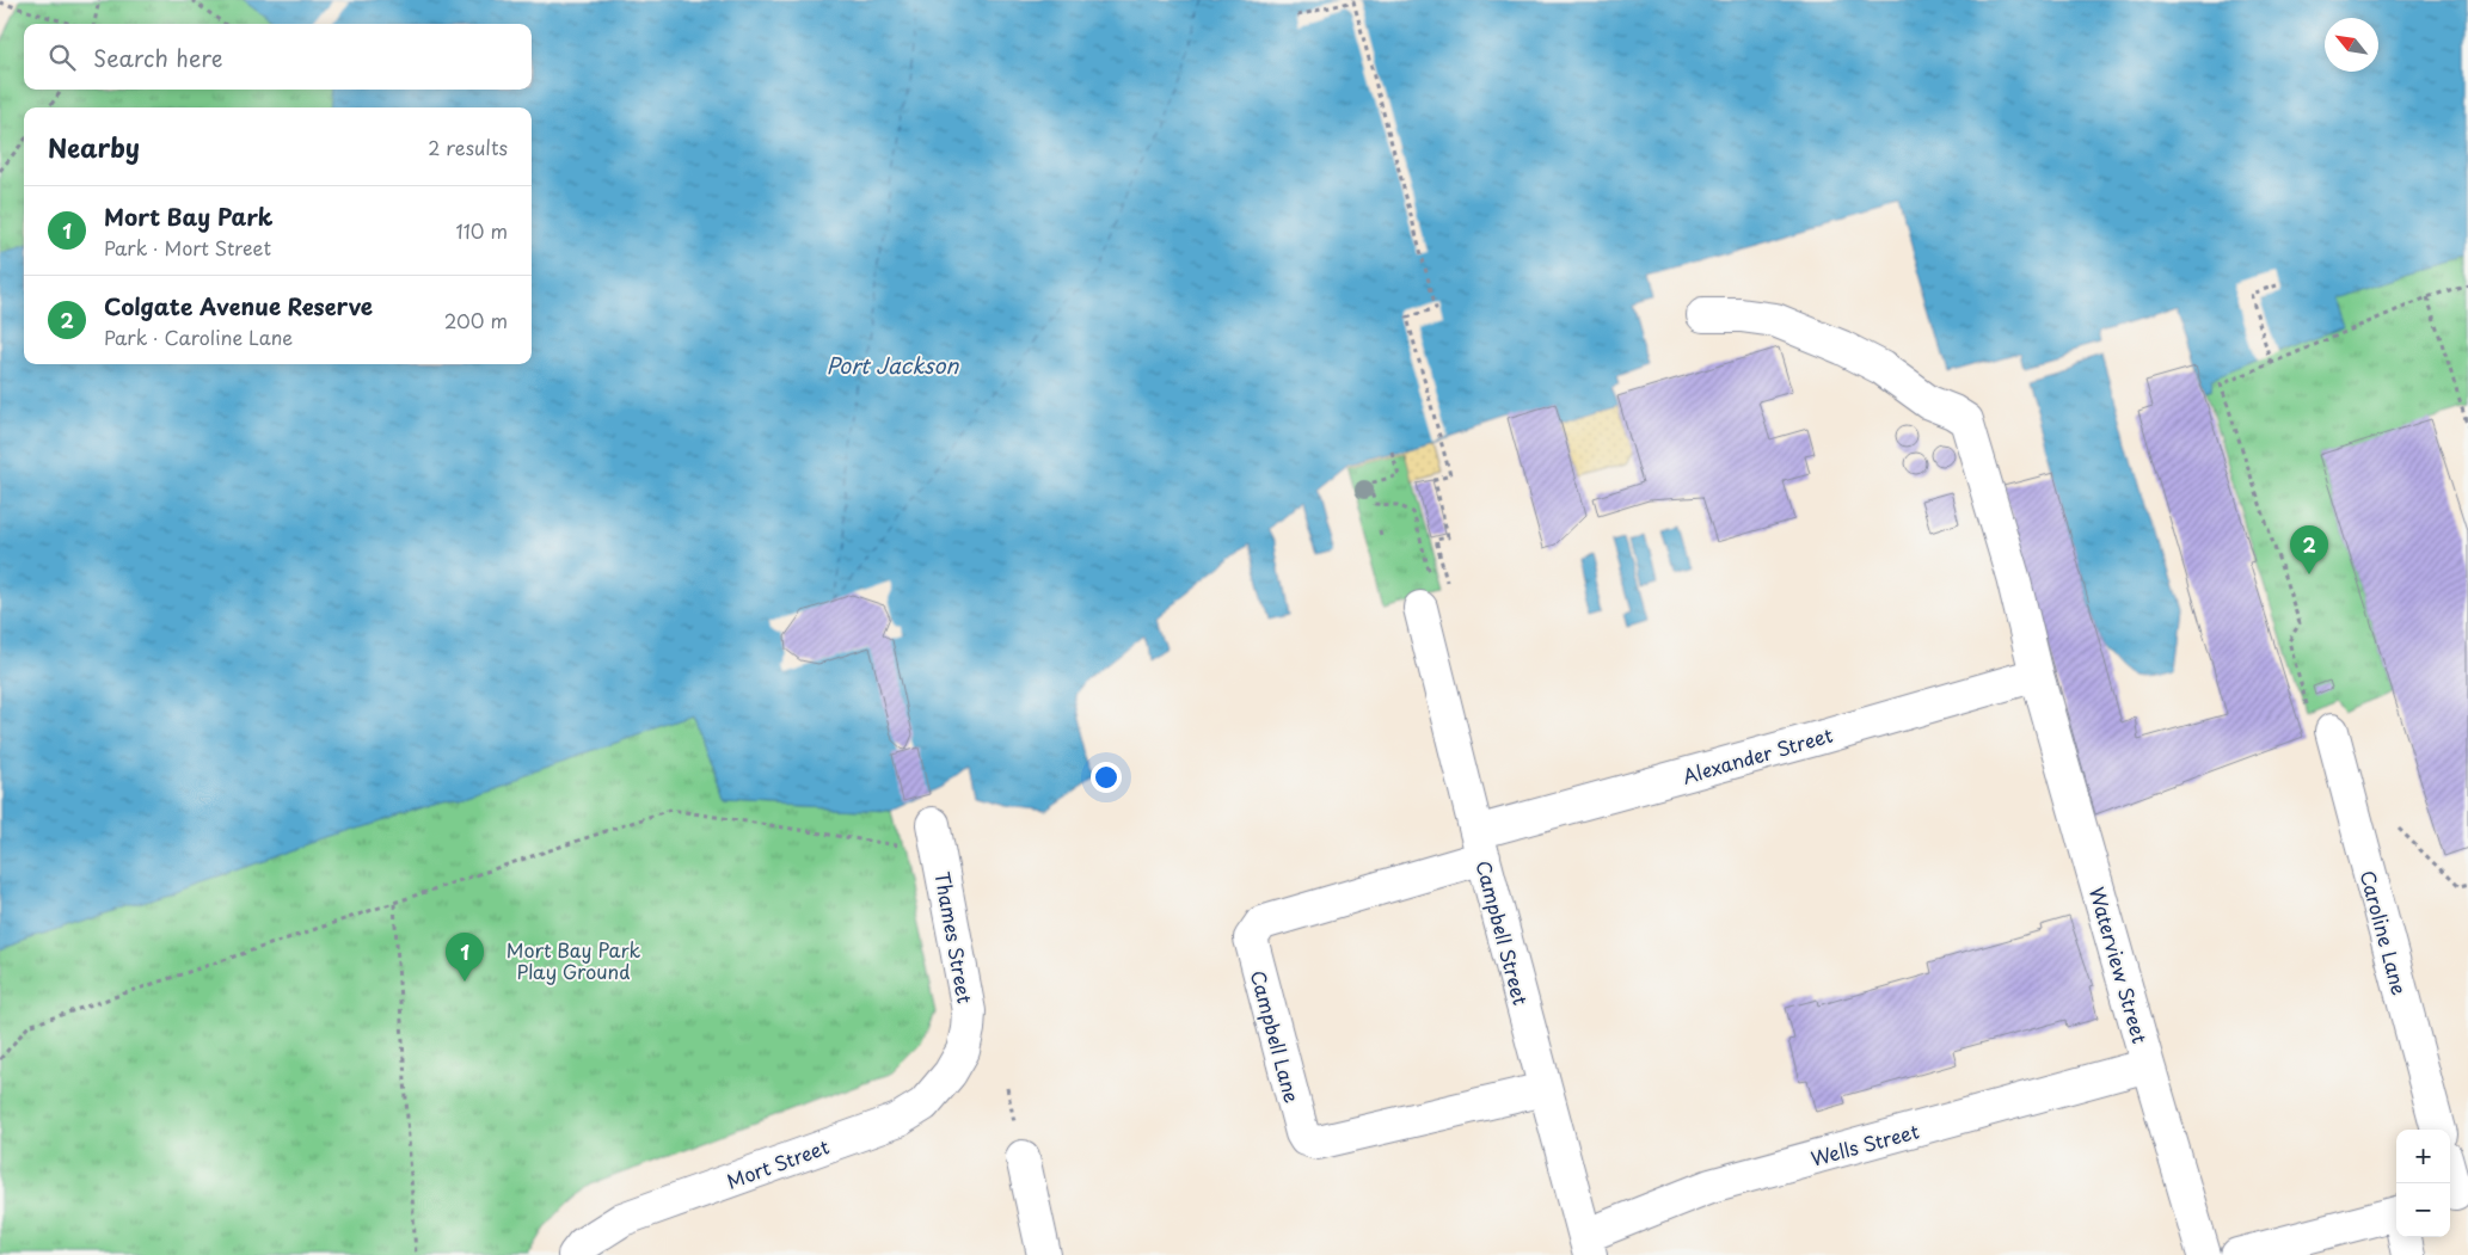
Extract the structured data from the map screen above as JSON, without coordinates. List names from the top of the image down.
{
  "streets": {
    "street": [
      "Alexander Street",
      "Campbell Street",
      "Caroline Lane",
      "Thames Street",
      "Waterview Street",
      "Campbell Lane",
      "Wells Street",
      "Mort Street"
    ]
  },
  "crossings": [
    ["Alexander Street", "Campbell Street"],
    ["Alexander Street", "Waterview Street"],
    ["Alexander Street", "Campbell Lane"],
    ["Campbell Street", "Campbell Lane"],
    ["Campbell Street", "Wells Street"],
    ["Thames Street", "Mort Street"],
    ["Waterview Street", "Wells Street"]
  ],
  "water": ["Port Jackson"],
  "parks": ["Mort Bay Park Play Ground"],
  "north": "top left",
  "page": {
    "search": "Search here",
    "heading": ["Nearby", "2 results"],
    "list": [
      {
        "mark": "1",
        "name": "Mort Bay Park",
        "note": "Park · Mort Street",
        "value": "110 m"
      },
      {
        "mark": "2",
        "name": "Colgate Avenue Reserve",
        "note": "Park · Caroline Lane",
        "value": "200 m"
      }
    ],
    "pins": ["2", "1"],
    "map_buttons": ["+", "−"]
  }
}
